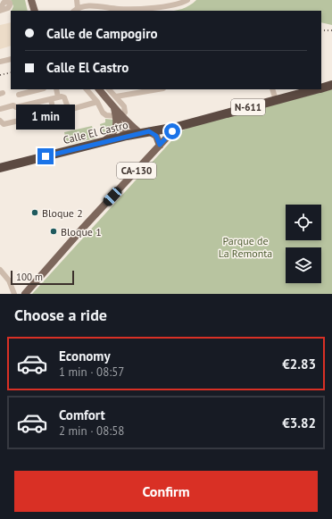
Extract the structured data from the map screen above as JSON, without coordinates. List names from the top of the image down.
{
  "streets": {
    "highway": ["N-611", "Calle El Castro"],
    "main road": ["CA-130"]
  },
  "crossings": [
    ["N-611", "Calle El Castro"],
    ["N-611", "CA-130"],
    ["Calle El Castro", "CA-130"]
  ],
  "parks": ["Parque de La Remonta"],
  "places": ["Bloque 2", "Bloque 1"],
  "scale_bar": "100 m",
  "page": {
    "banner": ["Calle de Campogiro", "Calle El Castro"],
    "bubble": "1 min",
    "scale": "100 m",
    "heading": "Choose a ride",
    "list": [
      {
        "name": "Economy",
        "note": "1 min · 08:57",
        "value": "€2.83"
      },
      {
        "name": "Comfort",
        "note": "2 min · 08:58",
        "value": "€3.82"
      }
    ],
    "buttons": "Confirm"
  }
}
